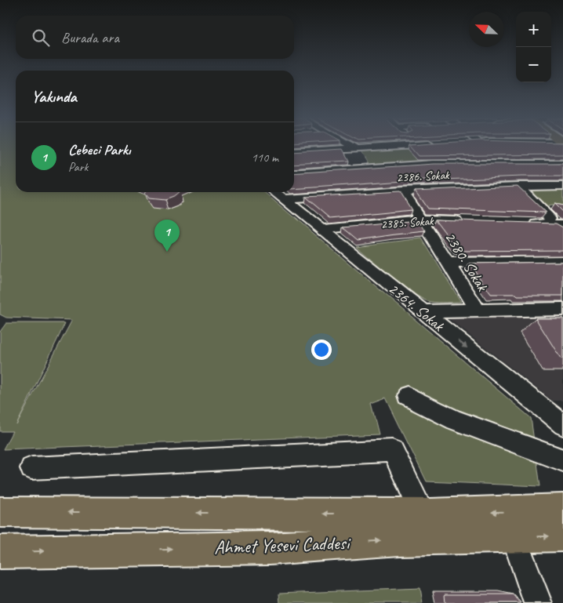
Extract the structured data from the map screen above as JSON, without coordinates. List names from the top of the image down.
{
  "streets": {
    "main road": ["Ahmet Yesevi Caddesi"],
    "street": [
      "2386. Sokak",
      "2385. Sokak",
      "2380. Sokak",
      "2364. Sokak"
    ]
  },
  "crossings": [
    ["2386. Sokak", "2380. Sokak"],
    ["2386. Sokak", "2364. Sokak"],
    ["2385. Sokak", "2380. Sokak"],
    ["2385. Sokak", "2364. Sokak"]
  ],
  "north": "top left",
  "page": {
    "map_buttons": ["+", "−"],
    "search": "Burada ara",
    "heading": "Yakında",
    "list": [
      {
        "mark": "1",
        "name": "Cebeci Parkı",
        "note": "Park",
        "value": "110 m"
      }
    ],
    "pins": "1"
  }
}
